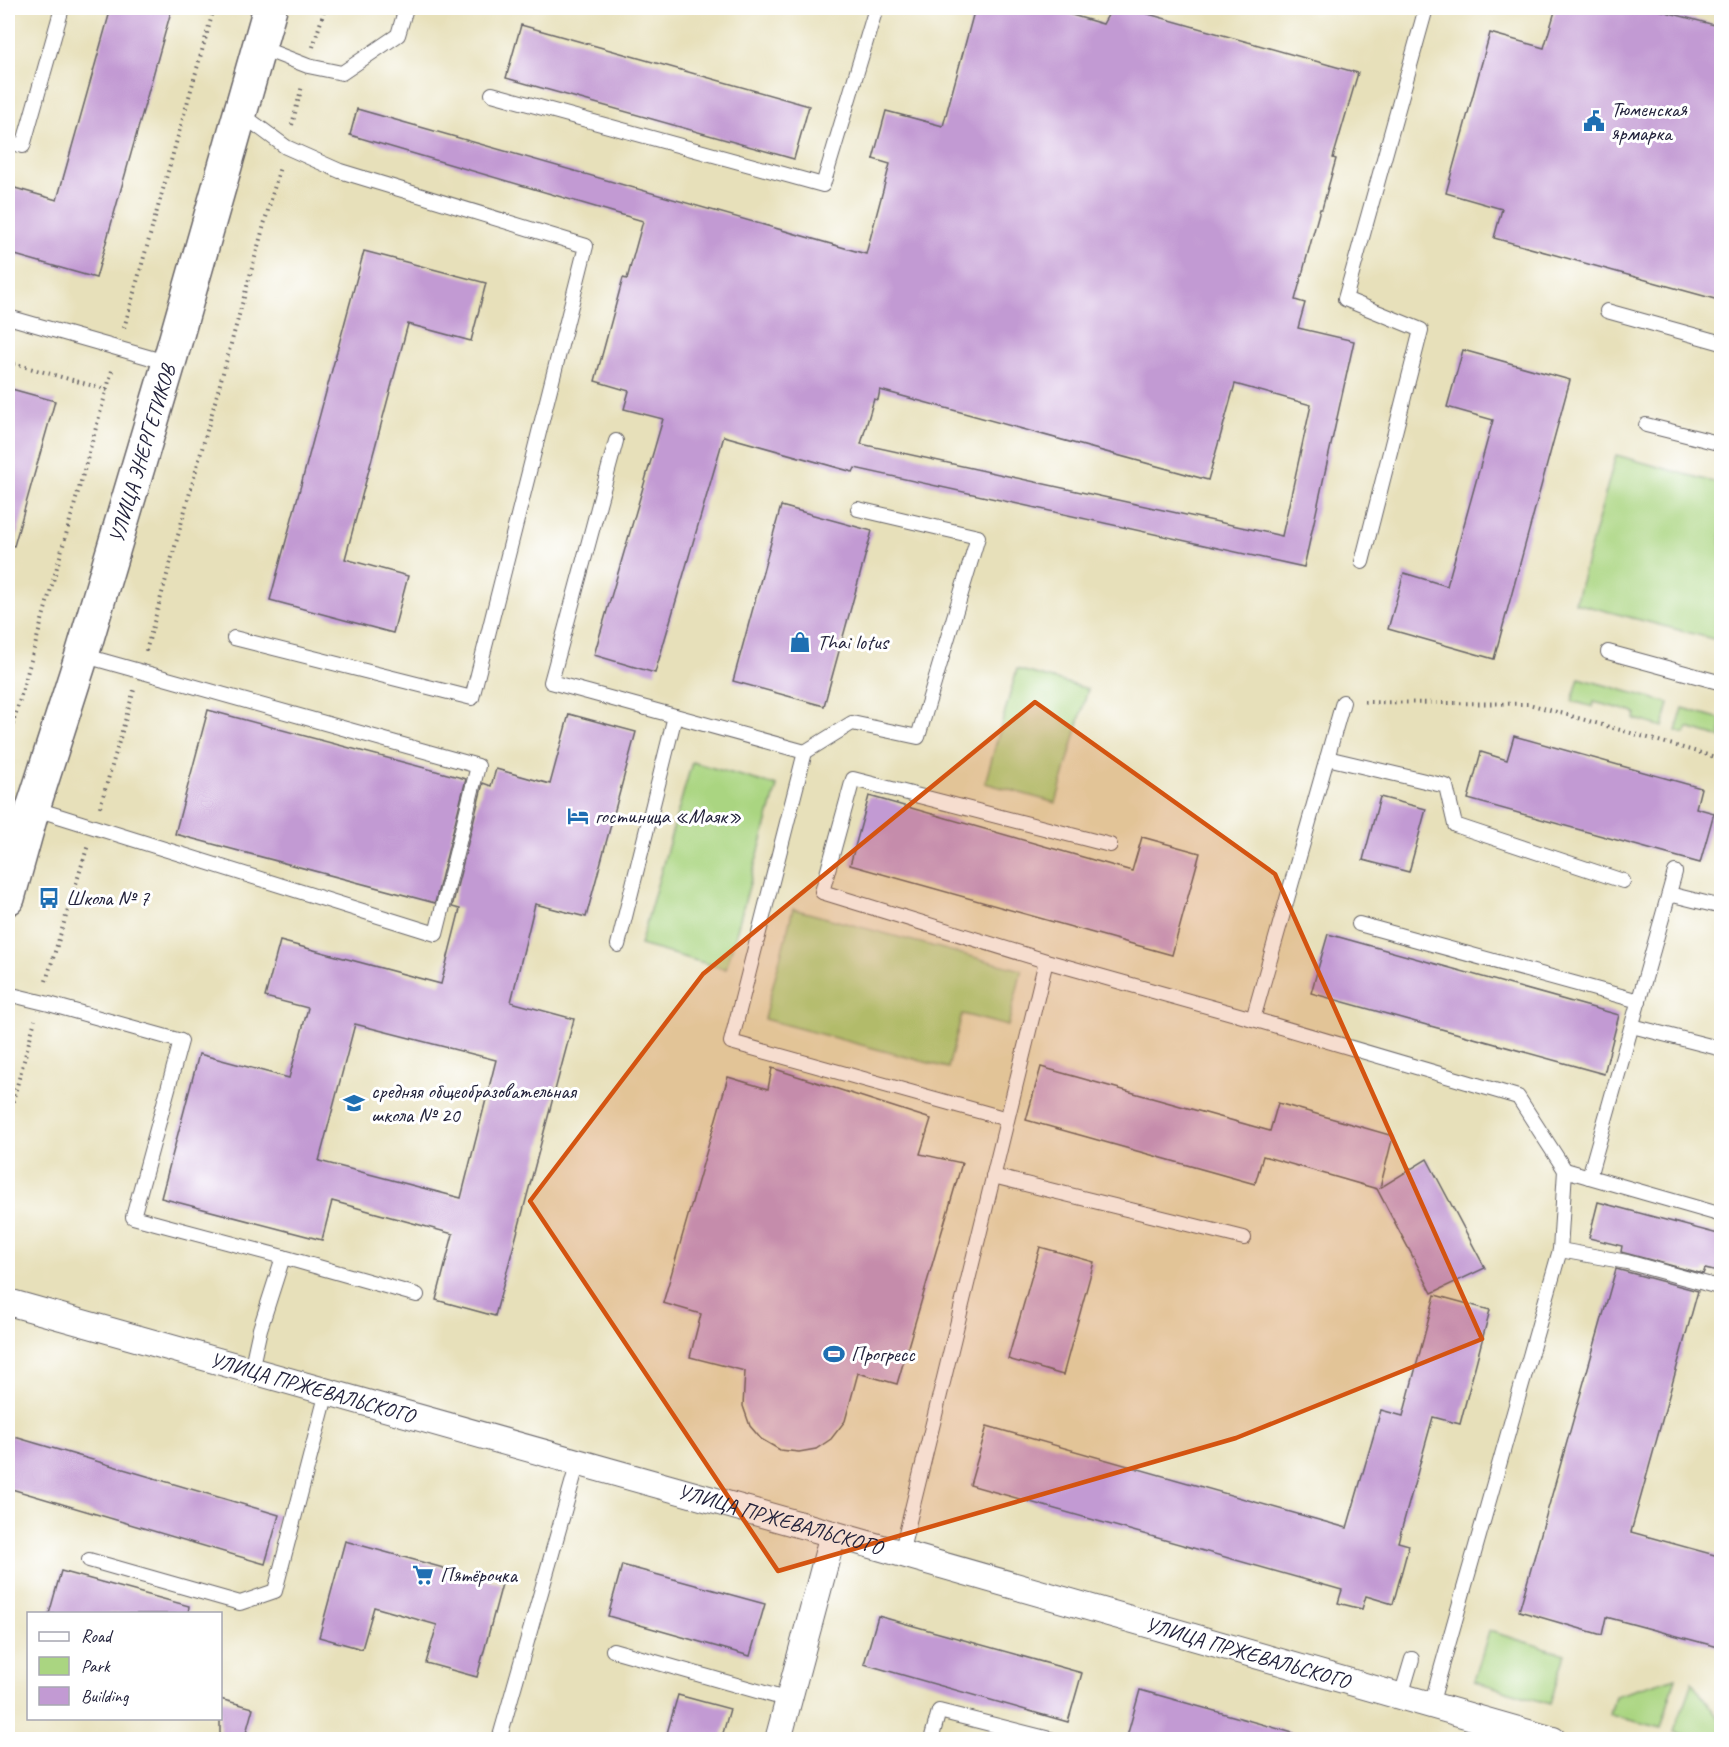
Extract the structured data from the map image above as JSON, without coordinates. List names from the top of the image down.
{
  "streets": {
    "street": ["УЛИЦА ЭНЕРГЕТИКОВ", "УЛИЦА ПРЖЕВАЛЬСКОГО"]
  },
  "places": {
    "public building": ["Тюменская ярмарка"],
    "shop": ["Thai lotus"],
    "hotel": ["гостиница «Маяк»"],
    "bus stop": ["Школа № 7"],
    "school or university": ["средняя общеобразовательная школа № 20"],
    "sports": ["Прогресс"],
    "supermarket": ["Пятёрочка"]
  },
  "legend": ["Road", "Park", "Building"]
}
